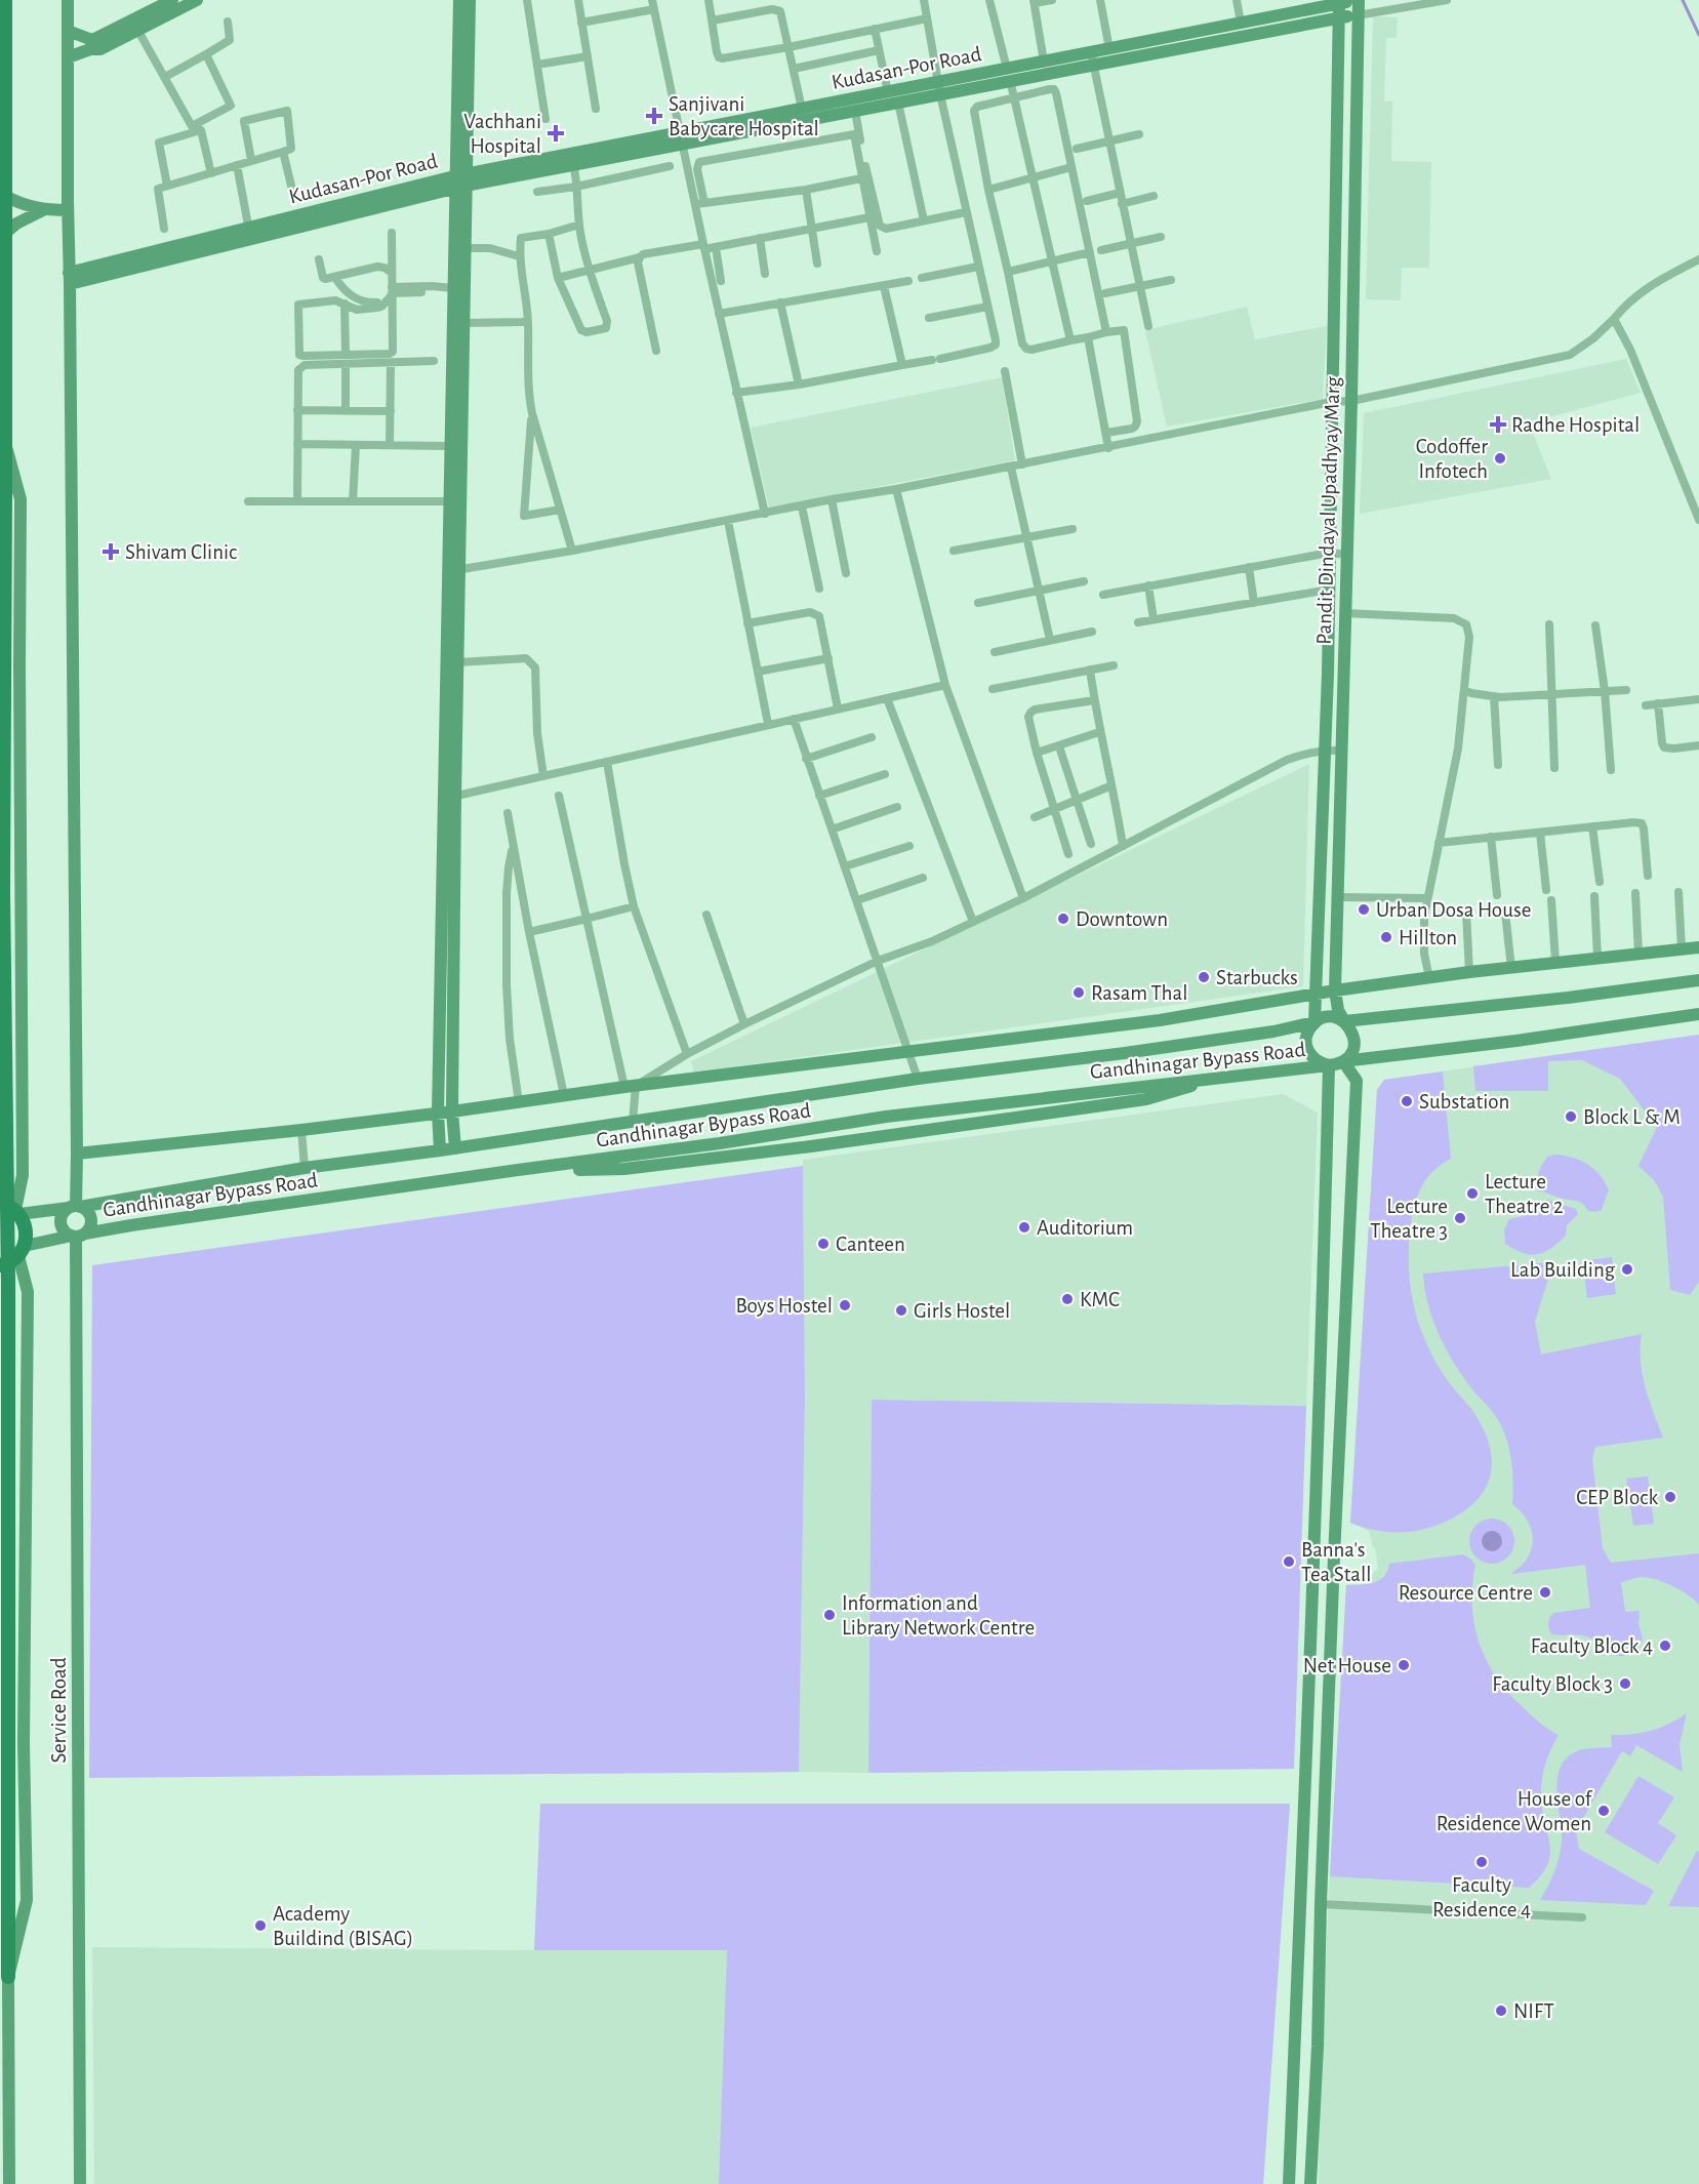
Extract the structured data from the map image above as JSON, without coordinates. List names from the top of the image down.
{
  "streets": {
    "street": [
      "Kudasan-Por Road",
      "Pandit Dindayal Upadhyay Marg",
      "Gandhinagar Bypass Road",
      "Service Road"
    ]
  },
  "crossings": [
    ["Kudasan-Por Road", "Pandit Dindayal Upadhyay Marg"],
    ["Pandit Dindayal Upadhyay Marg", "Gandhinagar Bypass Road"],
    ["Gandhinagar Bypass Road", "Service Road"]
  ],
  "places": {
    "health": [
      "Sanjivani Babycare Hospital",
      "Vachhani Hospital",
      "Radhe Hospital",
      "Shivam Clinic"
    ],
    "other": [
      "Codoffer Infotech",
      "Urban Dosa House",
      "Downtown",
      "Hillton",
      "Starbucks",
      "Rasam Thal",
      "Substation",
      "Block L & M",
      "Lecture Theatre 2",
      "Lecture Theatre 3",
      "Auditorium",
      "Canteen",
      "Lab Building",
      "KMC",
      "Boys Hostel",
      "Girls Hostel",
      "CEP Block",
      "Banna's Tea Stall",
      "Resource Centre",
      "Information and Library Network Centre",
      "Faculty Block 4",
      "Net House",
      "Faculty Block 3",
      "House of Residence Women",
      "Faculty Residence 4",
      "Academy Buildind (BISAG)",
      "NIFT"
    ]
  }
}
